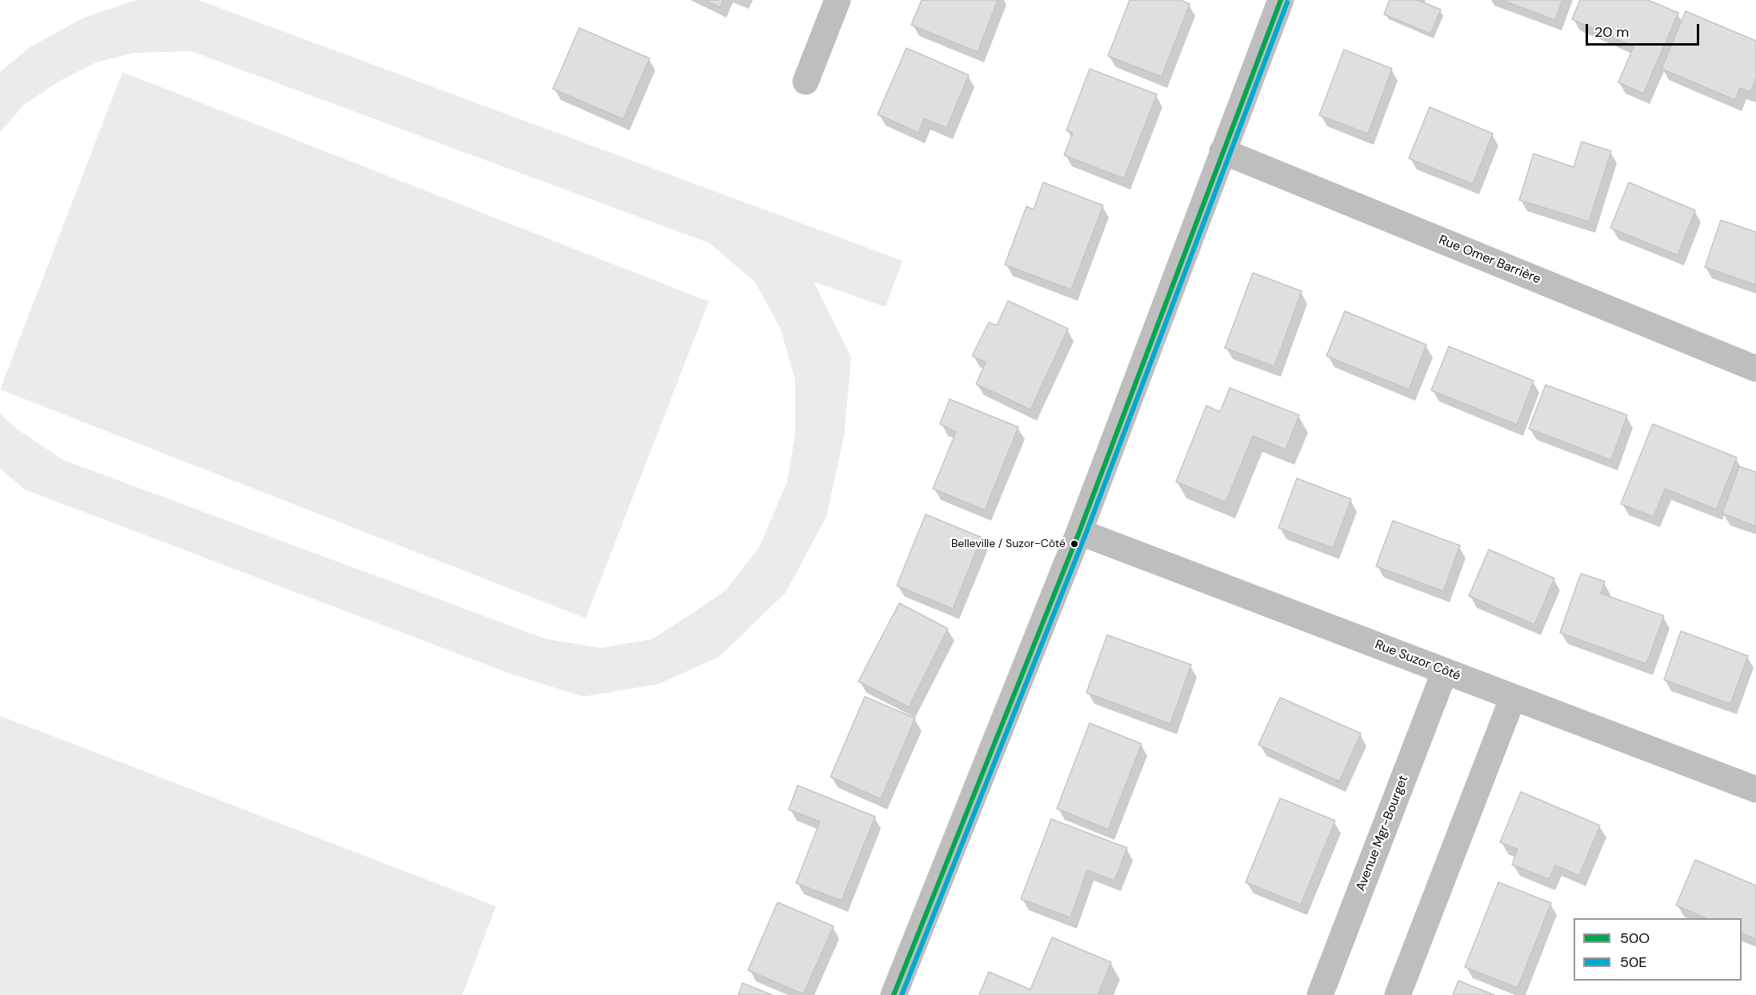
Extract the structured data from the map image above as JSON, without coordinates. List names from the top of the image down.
{
  "streets": {
    "street": ["Rue Omer Barrière", "Rue Suzor Côté", "Avenue Mgr-Bourget"]
  },
  "crossings": [
    ["Rue Suzor Côté", "Avenue Mgr-Bourget"]
  ],
  "places": ["Belleville / Suzor-Côté"],
  "lines": ["transit line 50O", "transit line 50E"],
  "legend": ["50O", "50E"],
  "scale_bar": "20 m"
}
